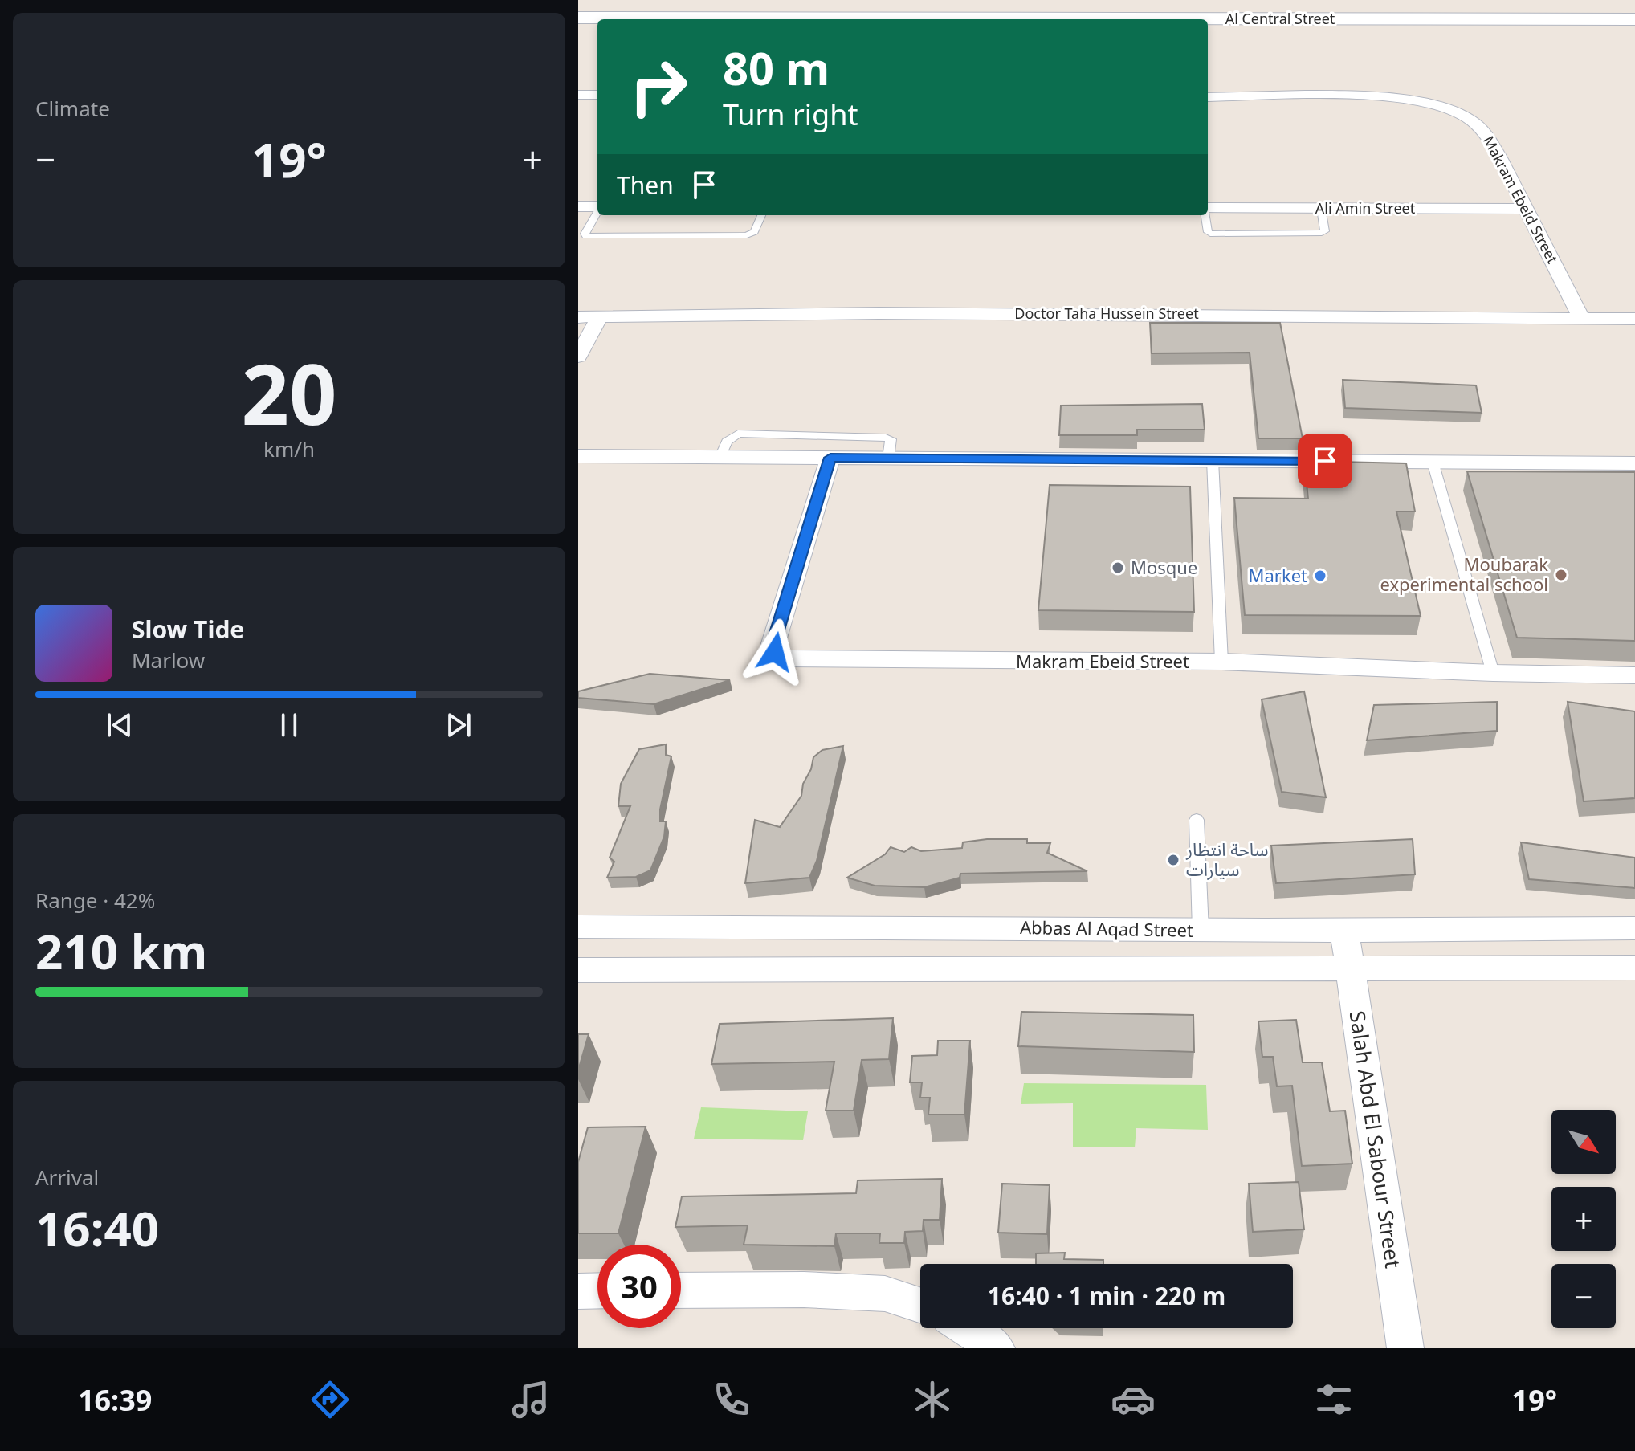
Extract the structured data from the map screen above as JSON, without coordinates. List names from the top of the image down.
{
  "streets": {
    "street": [
      "Al Central Street",
      "Makram Ebeid Street",
      "Ali Amin Street",
      "Doctor Taha Hussein Street",
      "Abbas Al Aqad Street",
      "Salah Abd El Sabour Street"
    ]
  },
  "crossings": [
    ["Makram Ebeid Street", "Ali Amin Street"],
    ["Makram Ebeid Street", "Doctor Taha Hussein Street"],
    ["Abbas Al Aqad Street", "Salah Abd El Sabour Street"]
  ],
  "places": [
    "Mosque",
    "Moubarak experimental school",
    "Market",
    "ساحة انتظار سيارات"
  ],
  "north": "bottom right",
  "page": {
    "tile": [
      "Climate",
      ["20", "km/h"],
      ["Range · 42%", "210 km"],
      ["Arrival", "16:40"]
    ],
    "turn": ["80 m", "Turn right"],
    "heat": ["−", "19°", "+"],
    "then": "Then",
    "song": ["Slow Tide", "Marlow"],
    "map_buttons": ["+", "−"],
    "limit": "30",
    "trip": "16:40 · 1 min · 220 m",
    "tabs": ["16:39", "19°"]
  }
}
